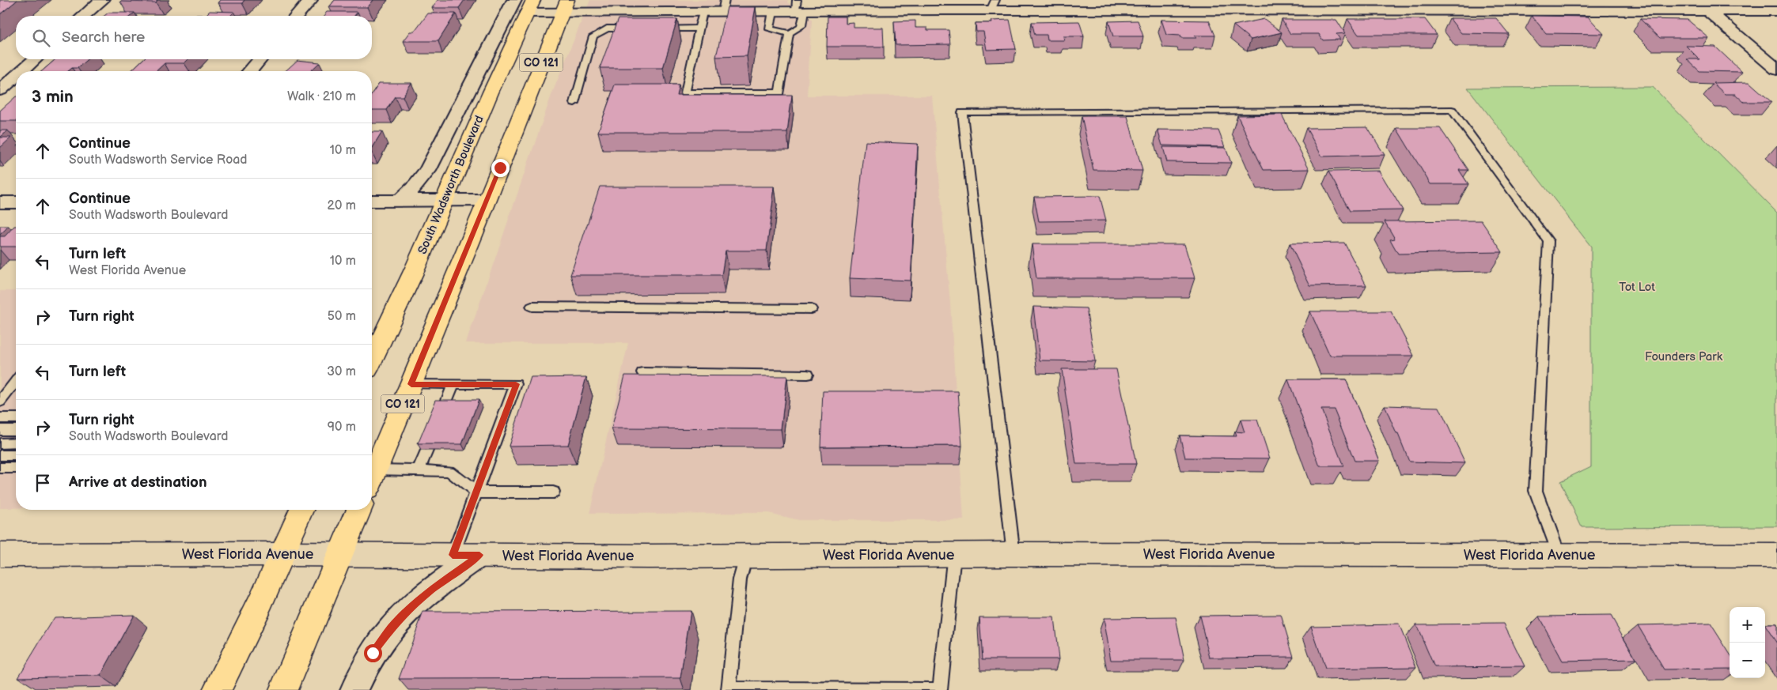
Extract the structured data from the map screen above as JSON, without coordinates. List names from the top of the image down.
{
  "streets": {
    "main road": ["CO 121", "South Wadsworth Boulevard"],
    "street": ["West Florida Avenue"]
  },
  "parks": ["Tot Lot", "Founders Park"],
  "page": {
    "search": "Search here",
    "heading": ["3 min", "Walk · 210 m"],
    "list": [
      ["Continue", "South Wadsworth Service Road", "10 m"],
      ["Continue", "South Wadsworth Boulevard", "20 m"],
      ["Turn left", "West Florida Avenue", "10 m"],
      ["Turn right", "50 m"],
      ["Turn left", "30 m"],
      ["Turn right", "South Wadsworth Boulevard", "90 m"],
      "Arrive at destination"
    ],
    "map_buttons": ["+", "−"]
  }
}
